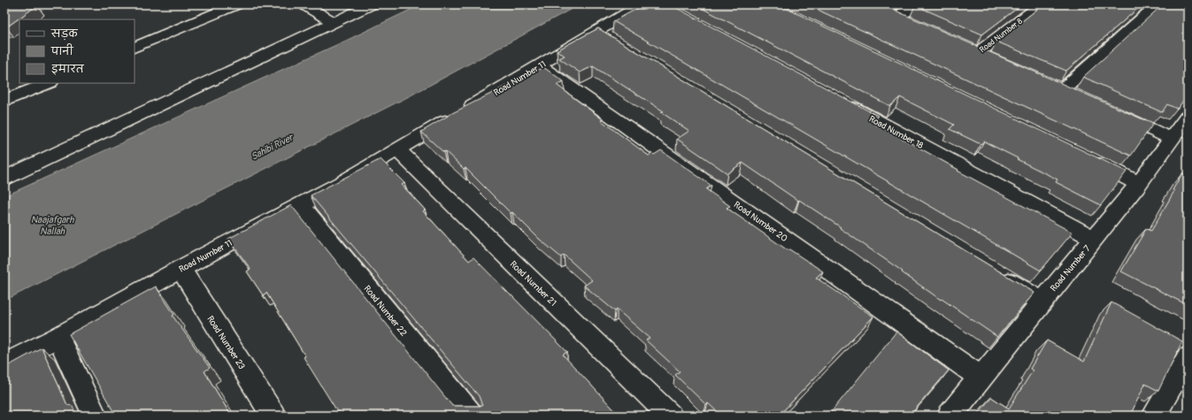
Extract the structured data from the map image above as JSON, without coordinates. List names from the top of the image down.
{
  "streets": {
    "street": [
      "Road Number 8",
      "Road Number 11",
      "Road Number 18",
      "Road Number 20",
      "Road Number 7",
      "Road Number 21",
      "Road Number 22",
      "Road Number 23"
    ]
  },
  "crossings": [
    ["Road Number 11", "Road Number 20"],
    ["Road Number 11", "Road Number 21"],
    ["Road Number 11", "Road Number 22"],
    ["Road Number 11", "Road Number 23"],
    ["Road Number 18", "Road Number 7"],
    ["Road Number 20", "Road Number 7"]
  ],
  "water": ["Sahibi River", "Naajafgarh Nallah"],
  "legend": ["सड़क", "पानी", "इमारत"]
}
